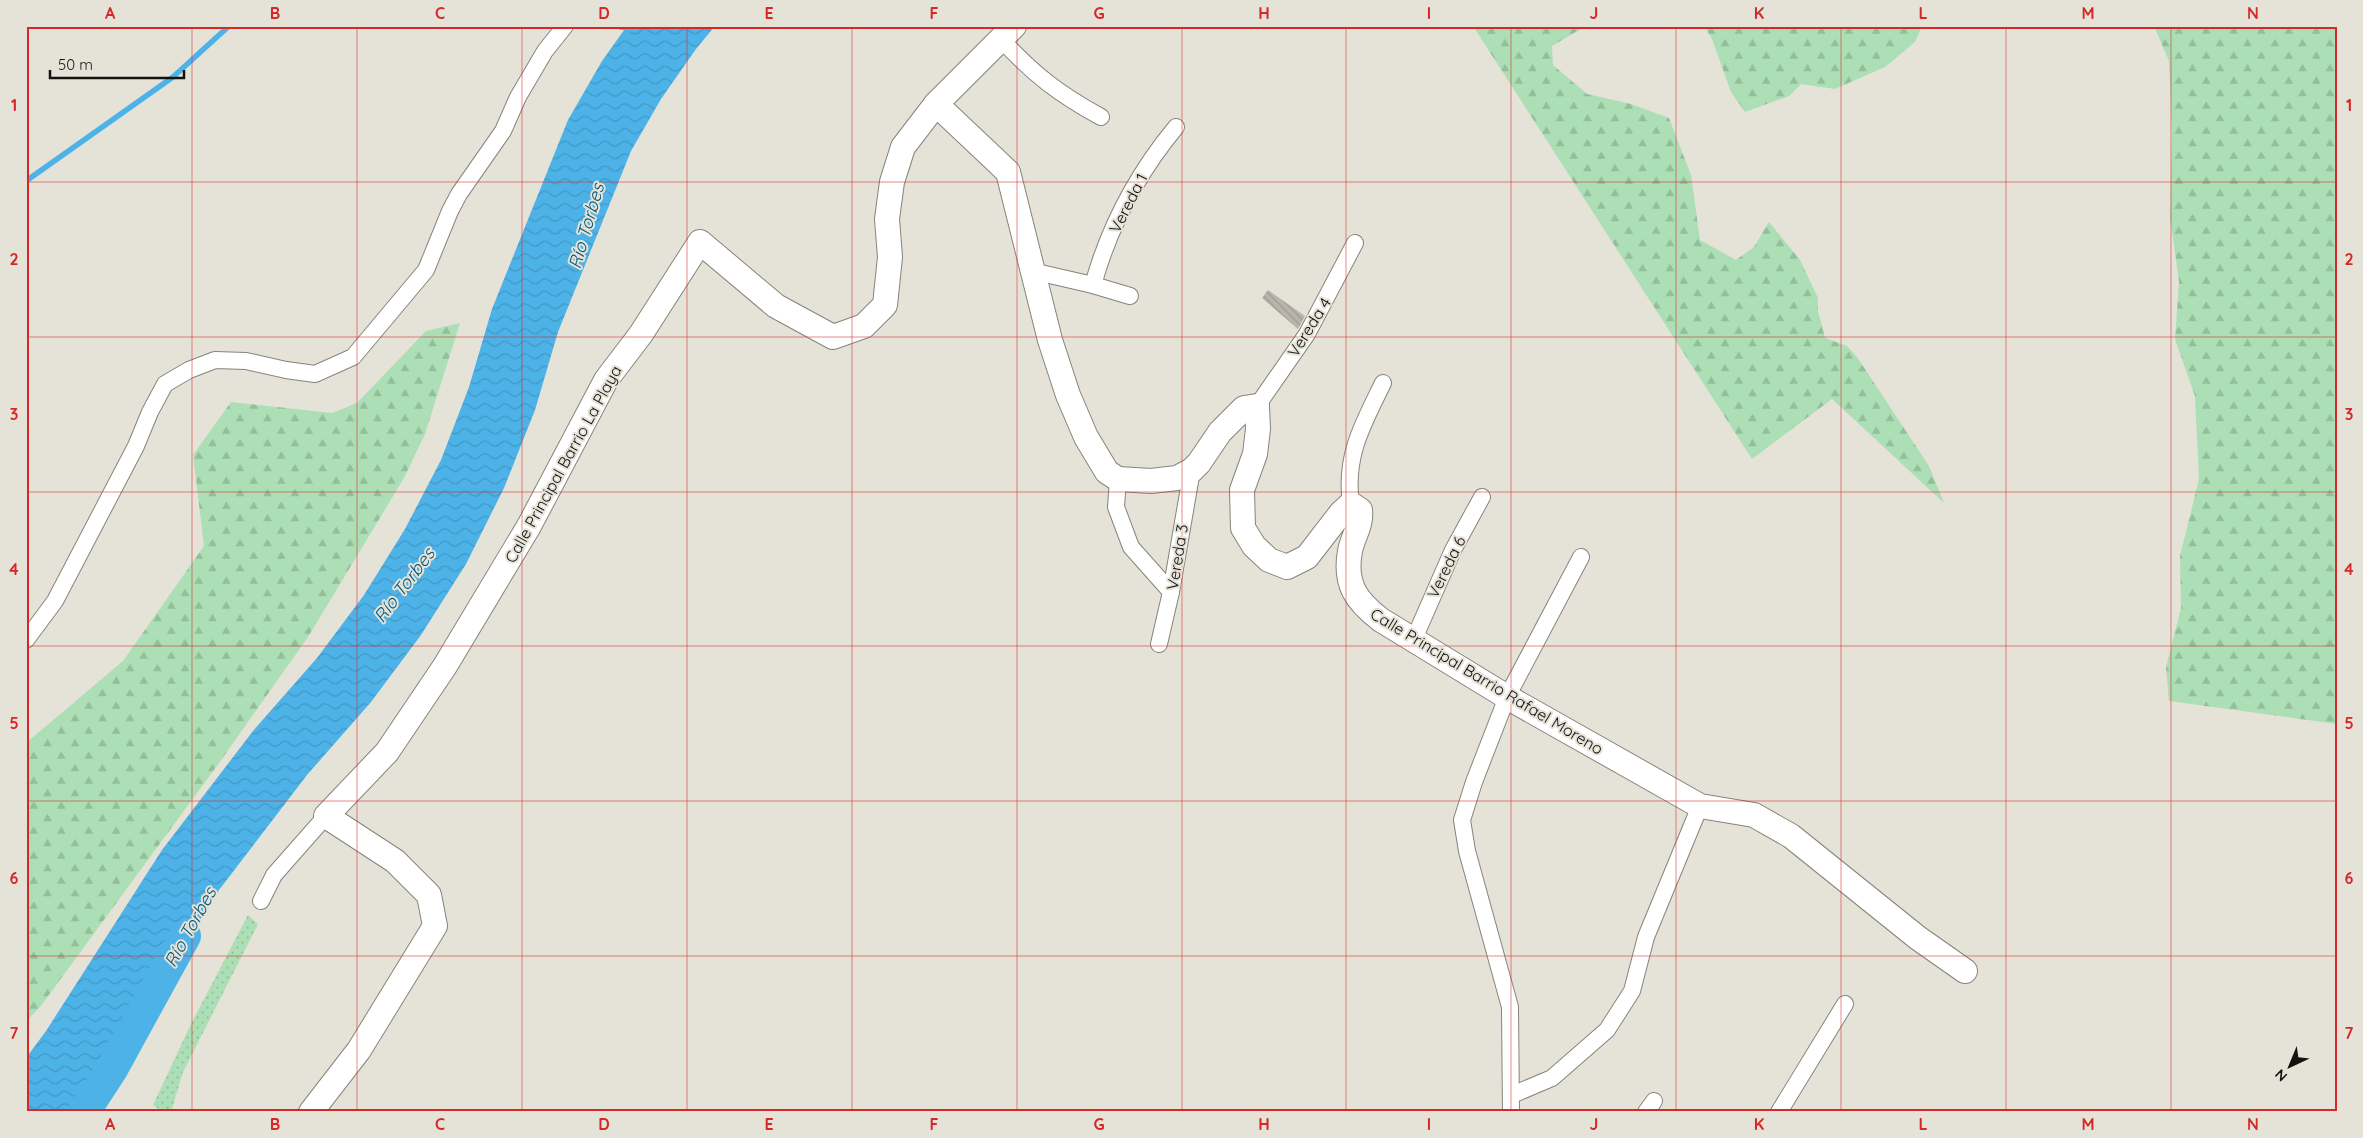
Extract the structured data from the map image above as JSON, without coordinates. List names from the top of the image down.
{
  "streets": {
    "street": [
      "Vereda 1",
      "Vereda 4",
      "Calle Principal Barrio La Playa",
      "Vereda 3",
      "Vereda 6",
      "Calle Principal Barrio Rafael Moreno"
    ]
  },
  "crossings": [
    ["Vereda 6", "Calle Principal Barrio Rafael Moreno"]
  ],
  "water": ["Río Torbes"],
  "scale_bar": "50 m",
  "north": "bottom left",
  "grid": {
    "columns": [
      "A",
      "B",
      "C",
      "D",
      "E",
      "F",
      "G",
      "H",
      "I",
      "J",
      "K",
      "L",
      "M",
      "N"
    ],
    "rows": [
      "1",
      "2",
      "3",
      "4",
      "5",
      "6",
      "7"
    ]
  }
}
